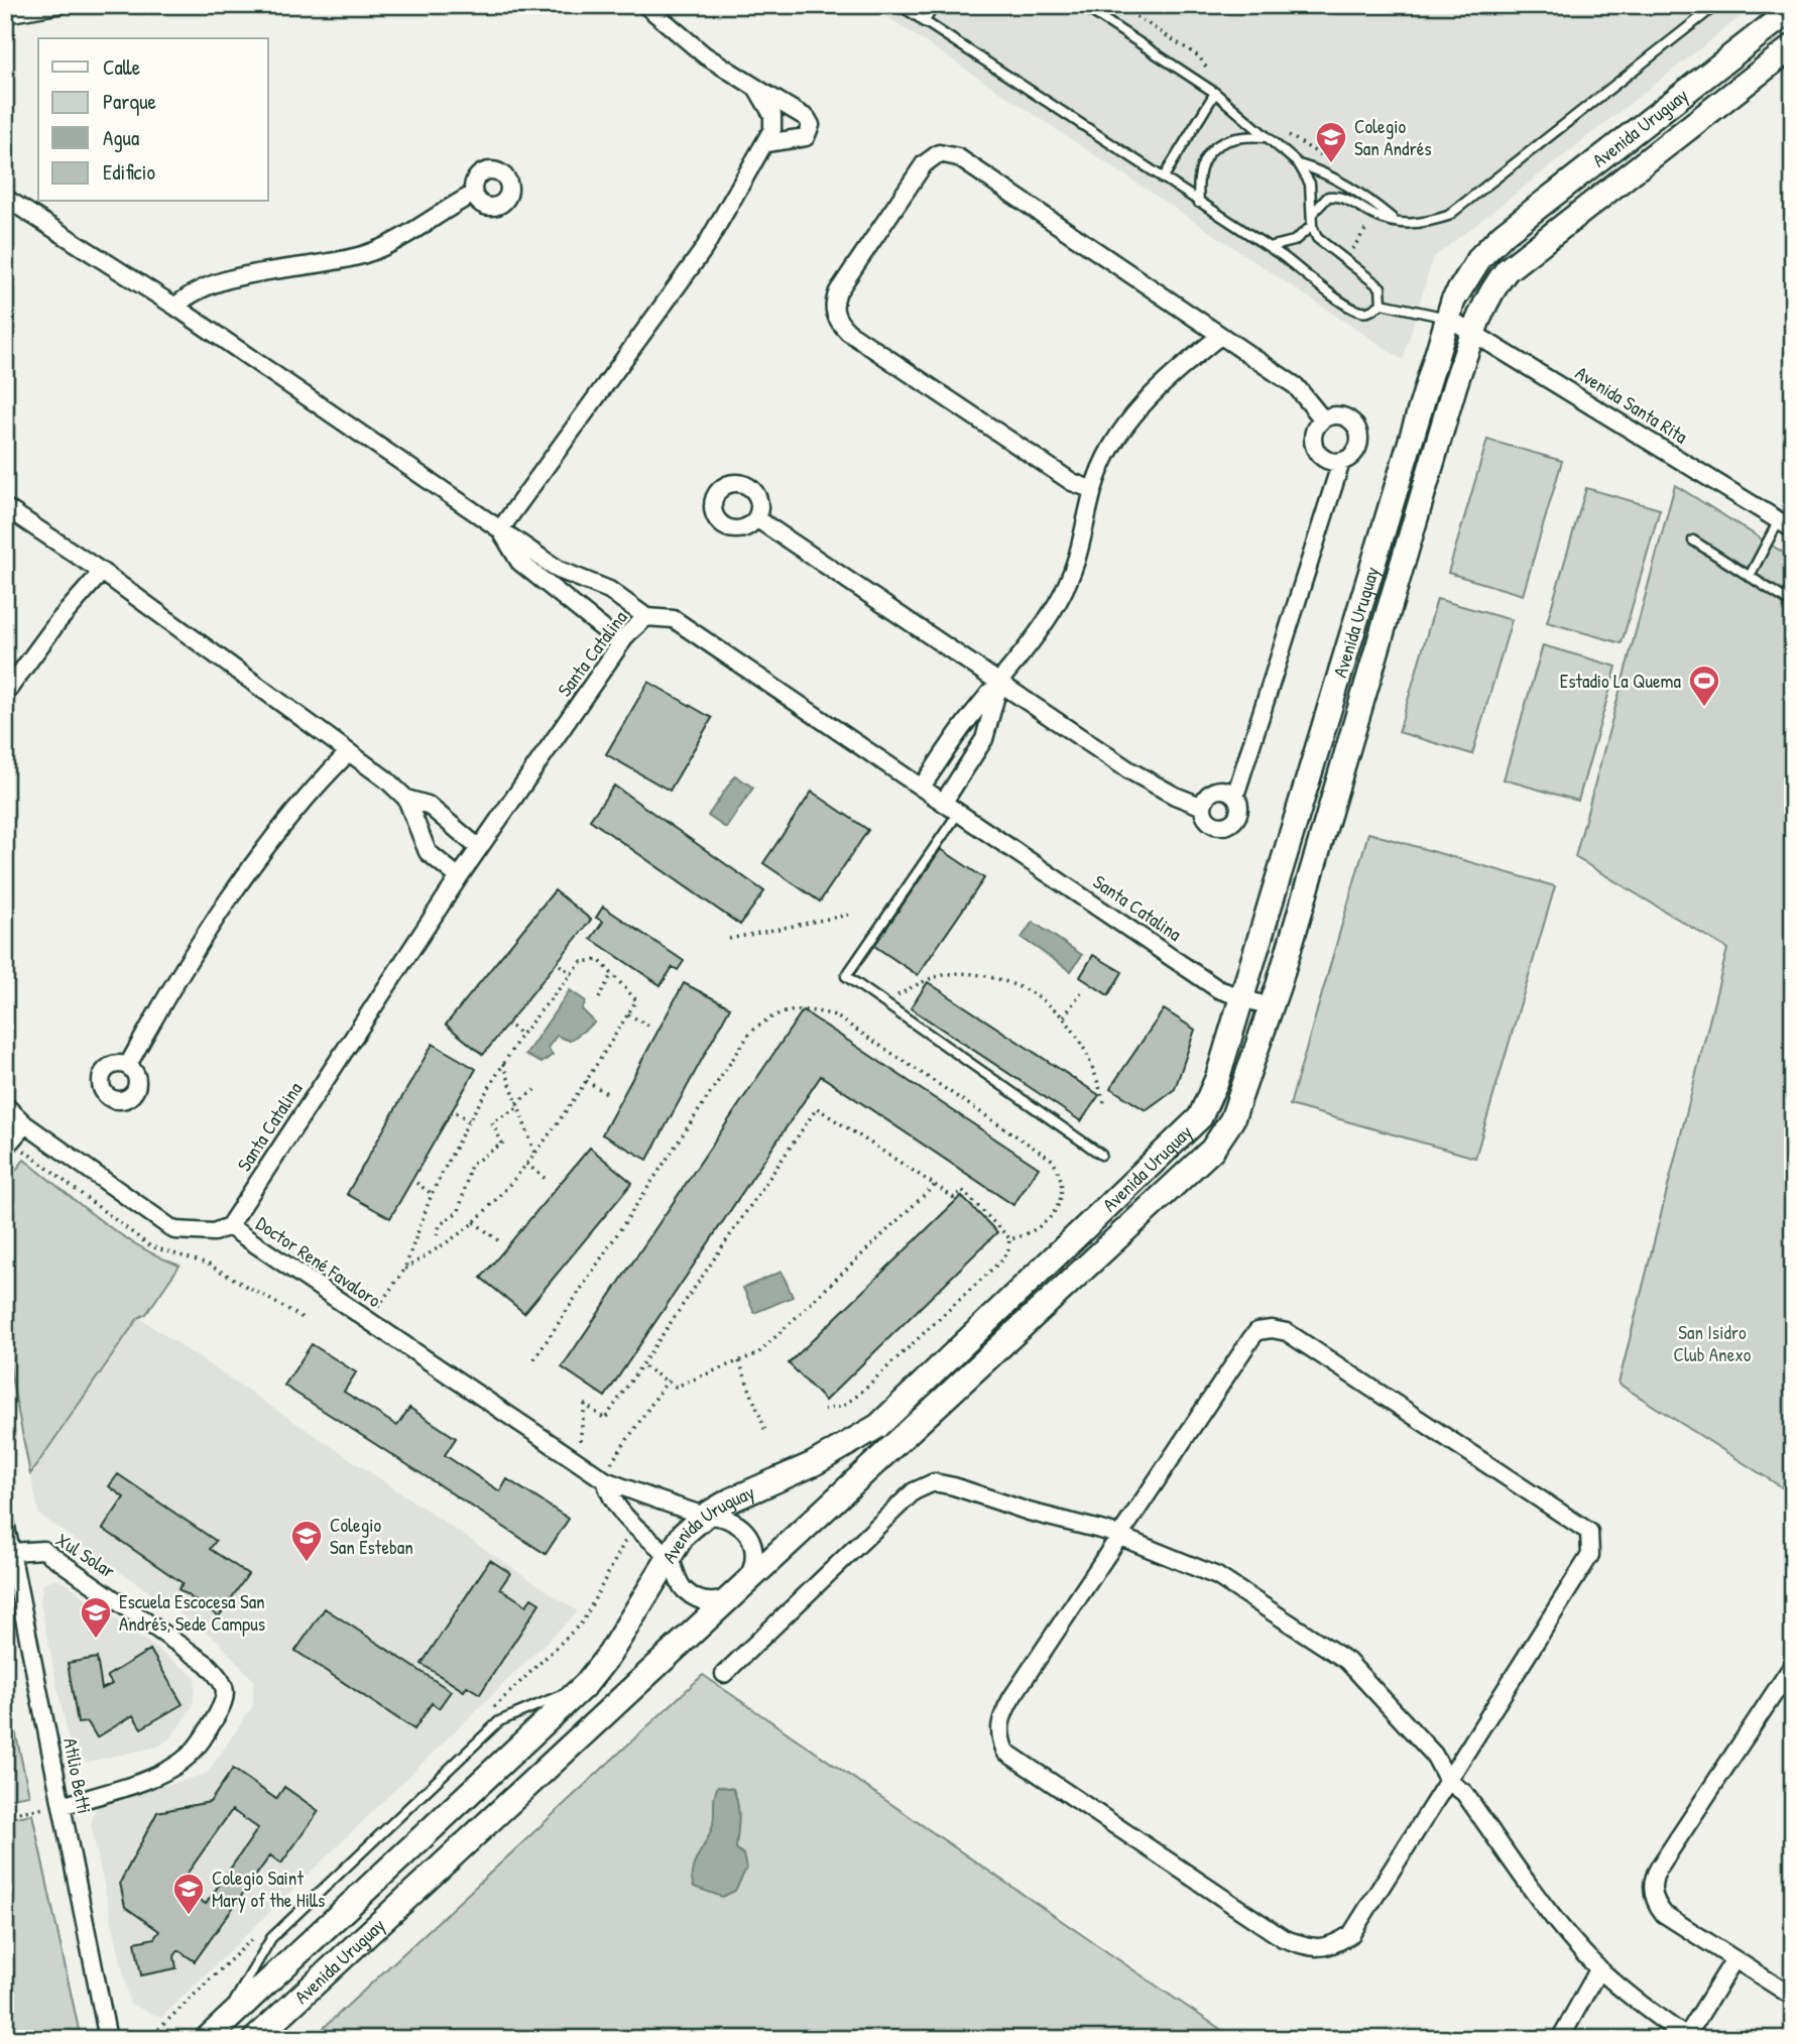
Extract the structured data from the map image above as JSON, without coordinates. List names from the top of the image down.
{
  "streets": {
    "main road": ["Avenida Uruguay"],
    "street": [
      "Avenida Santa Rita",
      "Santa Catalina",
      "Doctor René Favaloro",
      "Xul Solar",
      "Atilio Betti"
    ]
  },
  "crossings": [
    ["Avenida Uruguay", "Avenida Santa Rita"],
    ["Avenida Uruguay", "Santa Catalina"],
    ["Avenida Uruguay", "Doctor René Favaloro"],
    ["Santa Catalina", "Doctor René Favaloro"],
    ["Xul Solar", "Atilio Betti"]
  ],
  "parks": ["San Isidro Club Anexo"],
  "places": {
    "school or university": [
      "Colegio San Andrés",
      "Colegio San Esteban",
      "Escuela Escocesa San Andrés, Sede Campus",
      "Colegio Saint Mary of the Hills"
    ],
    "sports": ["Estadio La Quema"]
  },
  "legend": [
    "Calle",
    "Parque",
    "Agua",
    "Edificio"
  ]
}
